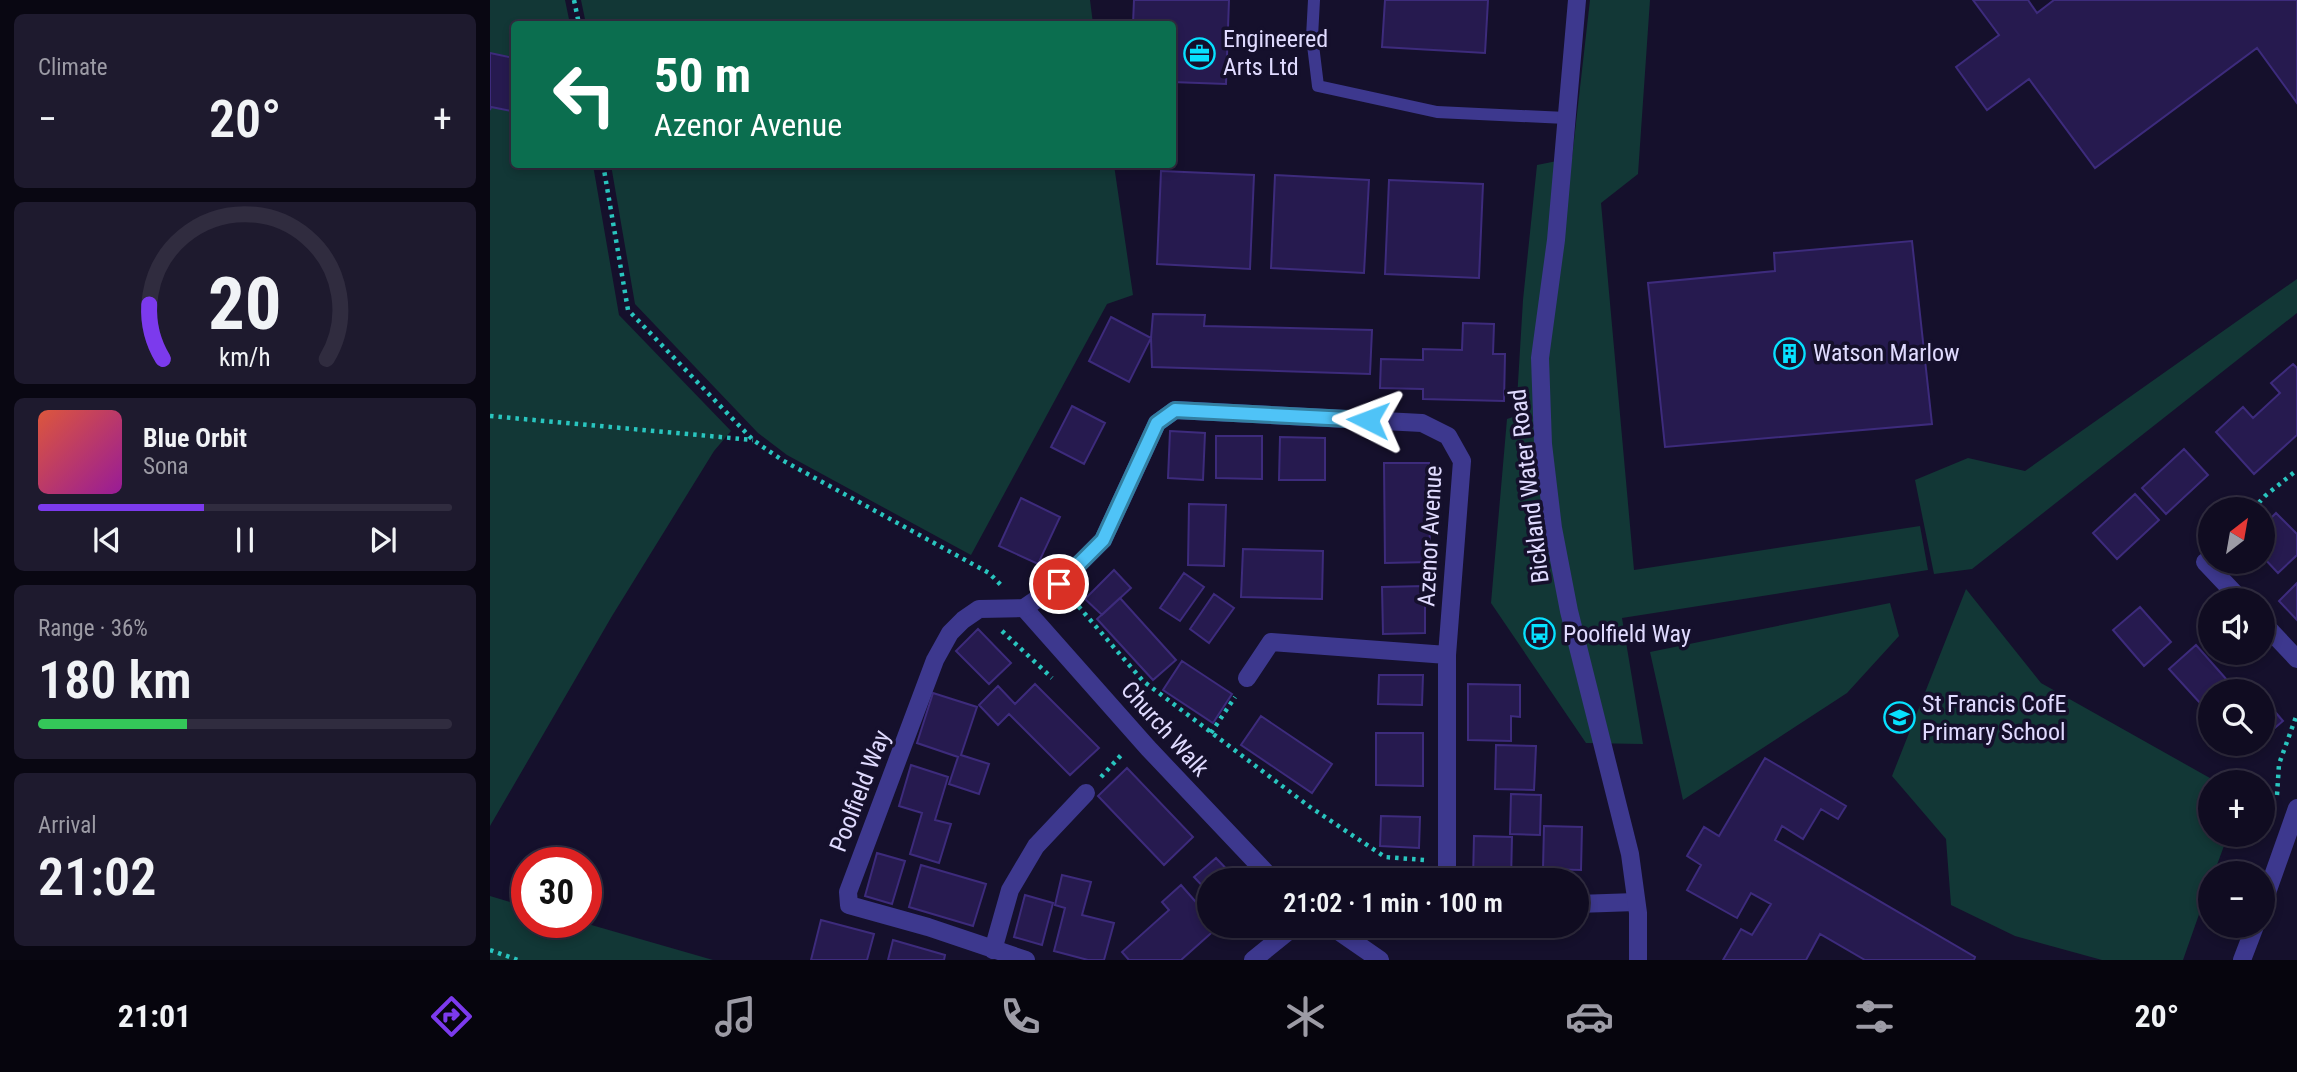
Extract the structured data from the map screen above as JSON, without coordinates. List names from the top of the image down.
{
  "streets": {
    "street": [
      "Bickland Water Road",
      "Azenor Avenue",
      "Church Walk",
      "Poolfield Way"
    ]
  },
  "crossings": [
    ["Azenor Avenue", "Church Walk"],
    ["Azenor Avenue", "Poolfield Way"],
    ["Church Walk", "Poolfield Way"]
  ],
  "places": {
    "office": ["Engineered Arts Ltd"],
    "building": ["Watson Marlow"],
    "bus stop": ["Poolfield Way"],
    "school or university": ["St Francis CofE Primary School"]
  },
  "north": "top right",
  "page": {
    "tile": [
      "Climate",
      ["Range · 36%", "180 km"],
      ["Arrival", "21:02"]
    ],
    "turn": ["50 m", "Azenor Avenue"],
    "heat": ["−", "20°", "+"],
    "song": ["Blue Orbit", "Sona"],
    "map_buttons": ["+", "−"],
    "limit": "30",
    "trip": "21:02 · 1 min · 100 m",
    "tabs": ["21:01", "20°"],
    "gauge": ["20", "km/h"]
  }
}
